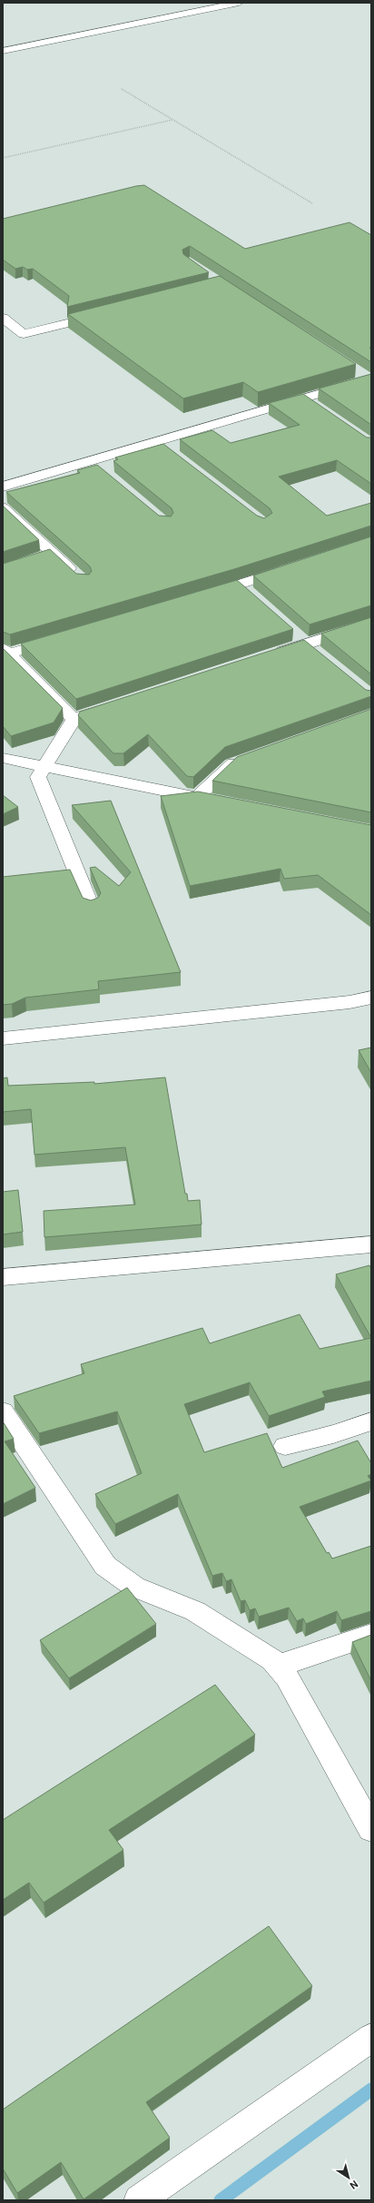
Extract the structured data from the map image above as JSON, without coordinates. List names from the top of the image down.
{
  "north": "bottom right"
}
